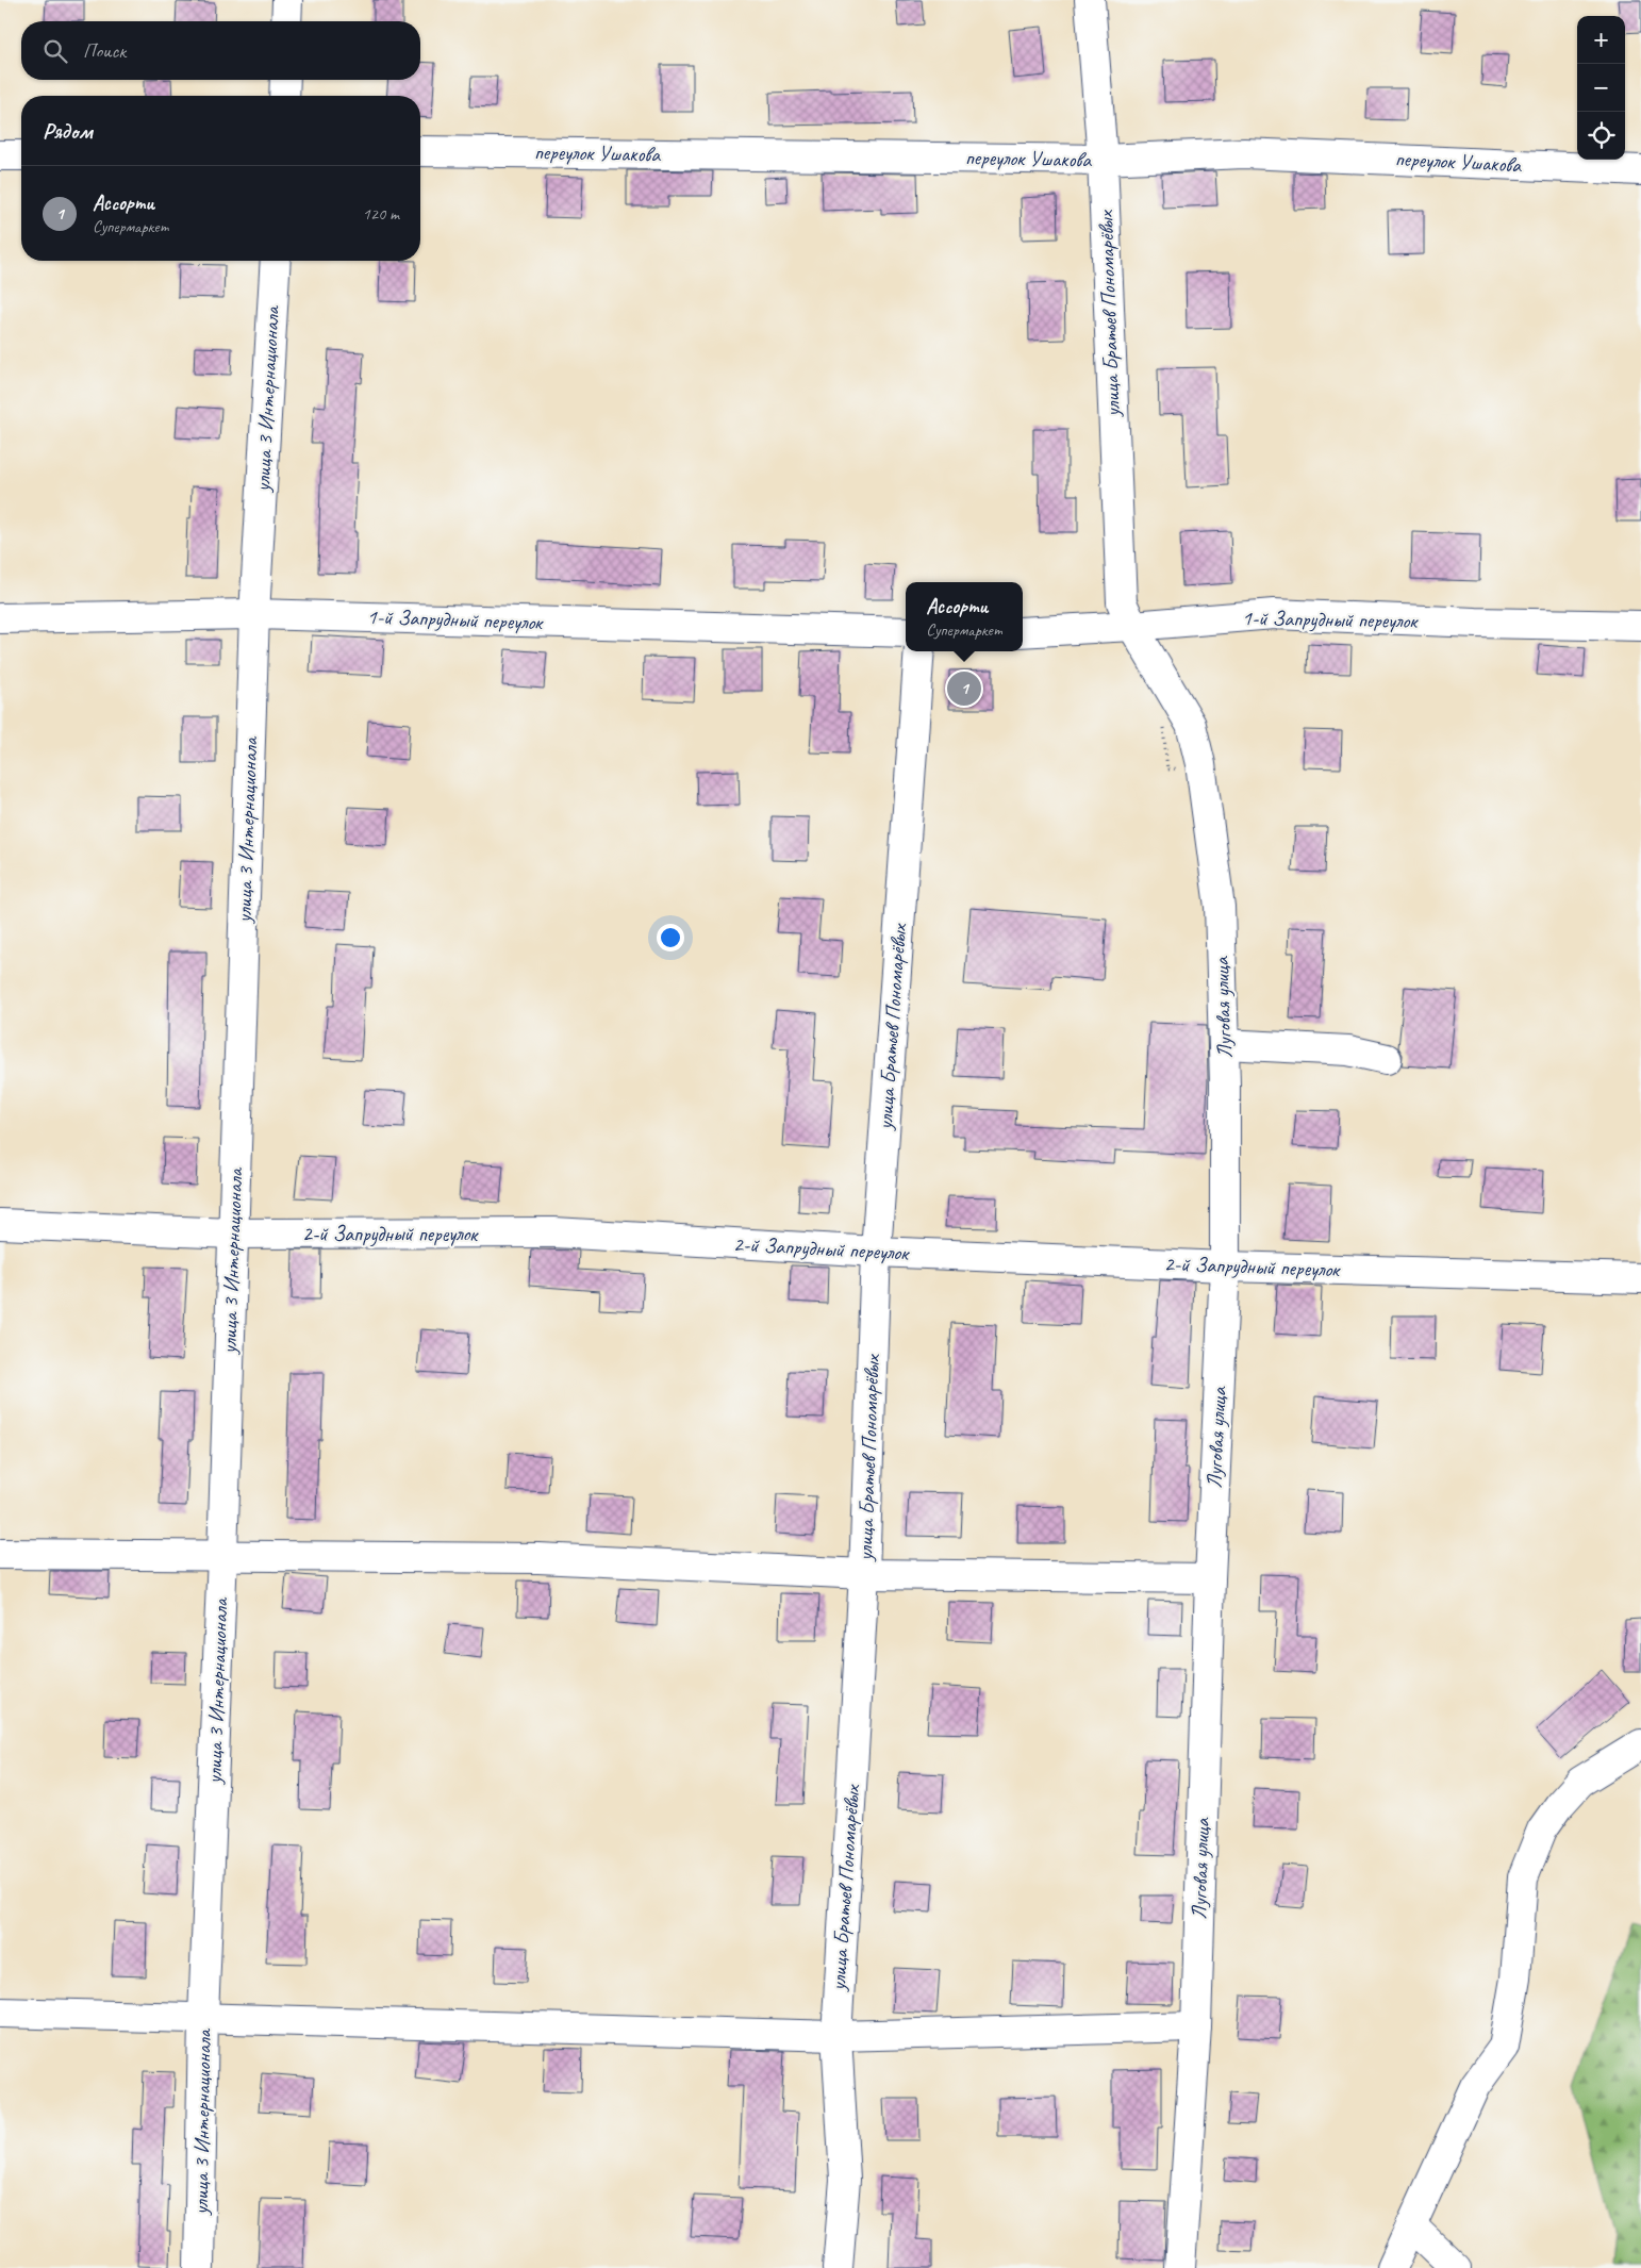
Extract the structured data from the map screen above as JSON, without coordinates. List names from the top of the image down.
{
  "streets": {
    "street": [
      "переулок Ушакова",
      "улица Братьев Пономарёвых",
      "улица 3 Интернационала",
      "1-й Запрудный переулок",
      "Луговая улица",
      "2-й Запрудный переулок"
    ]
  },
  "crossings": [
    ["переулок Ушакова", "улица Братьев Пономарёвых"],
    ["улица Братьев Пономарёвых", "1-й Запрудный переулок"],
    ["улица Братьев Пономарёвых", "Луговая улица"],
    ["улица Братьев Пономарёвых", "2-й Запрудный переулок"],
    ["улица 3 Интернационала", "1-й Запрудный переулок"],
    ["улица 3 Интернационала", "2-й Запрудный переулок"],
    ["1-й Запрудный переулок", "Луговая улица"],
    ["Луговая улица", "2-й Запрудный переулок"]
  ],
  "page": {
    "map_buttons": ["+", "−"],
    "search": "Поиск",
    "heading": "Рядом",
    "list": [
      {
        "mark": "1",
        "name": "Ассорти",
        "note": "Супермаркет",
        "value": "120 m"
      }
    ],
    "popup": ["Ассорти", "Супермаркет"],
    "pins": "1"
  }
}
